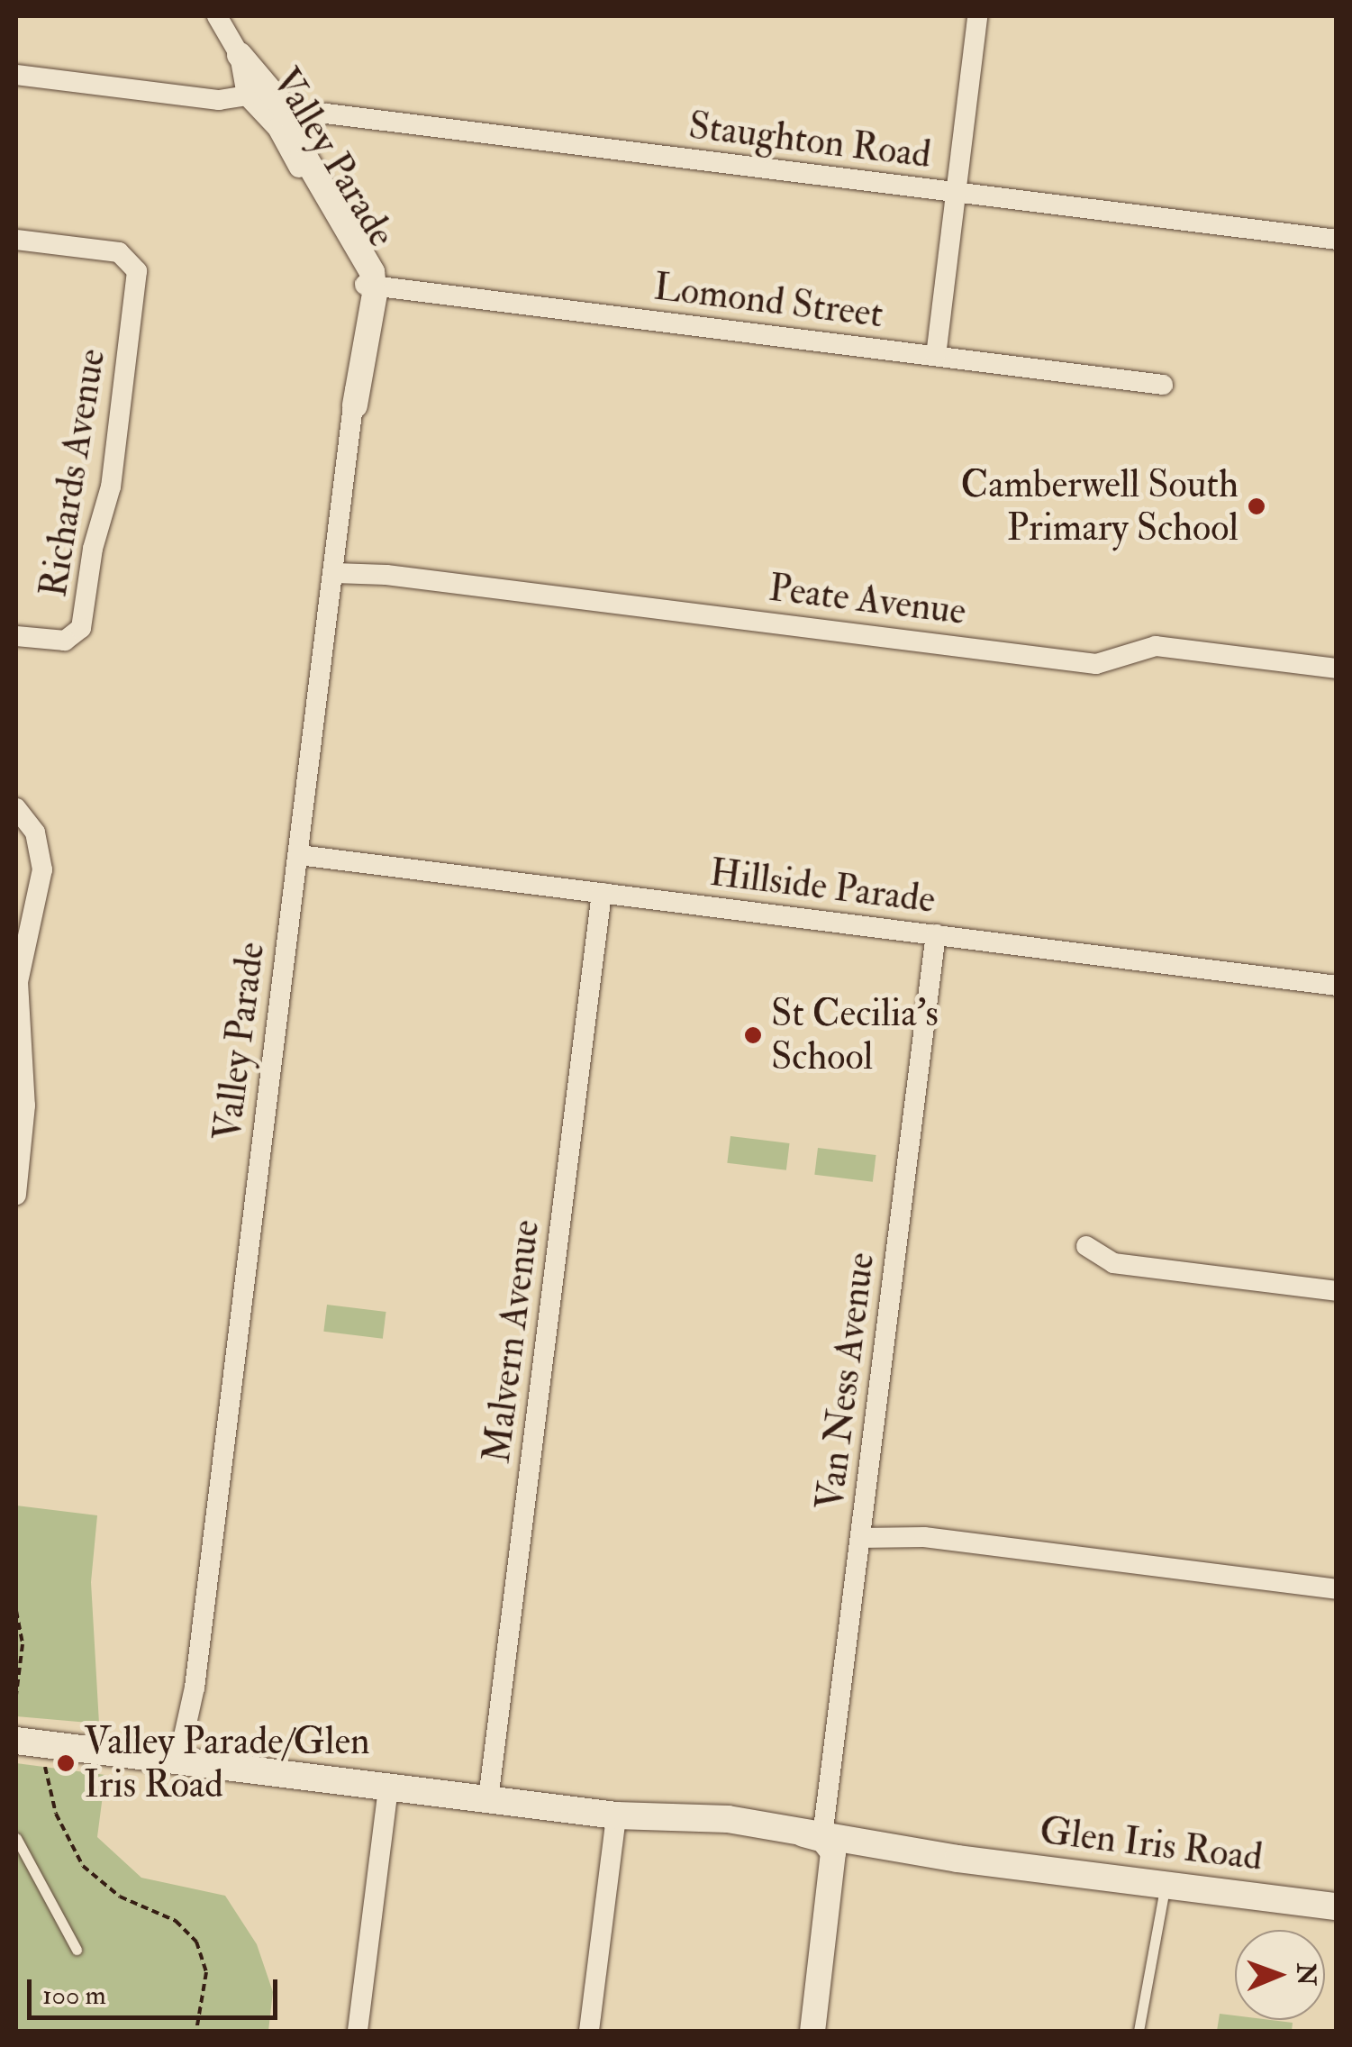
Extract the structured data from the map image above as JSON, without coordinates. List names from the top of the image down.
{
  "streets": {
    "main road": ["Glen Iris Road"],
    "street": [
      "Staughton Road",
      "Valley Parade",
      "Lomond Street",
      "Richards Avenue",
      "Peate Avenue",
      "Hillside Parade",
      "Malvern Avenue",
      "Van Ness Avenue"
    ]
  },
  "crossings": [
    ["Staughton Road", "Valley Parade"],
    ["Valley Parade", "Lomond Street"],
    ["Valley Parade", "Peate Avenue"],
    ["Valley Parade", "Hillside Parade"],
    ["Valley Parade", "Glen Iris Road"],
    ["Hillside Parade", "Malvern Avenue"],
    ["Hillside Parade", "Van Ness Avenue"],
    ["Malvern Avenue", "Glen Iris Road"],
    ["Van Ness Avenue", "Glen Iris Road"]
  ],
  "places": ["Camberwell South Primary School", "St Cecilia's School", "Valley Parade/Glen Iris Road"],
  "scale_bar": "100 m",
  "north": "right"
}
